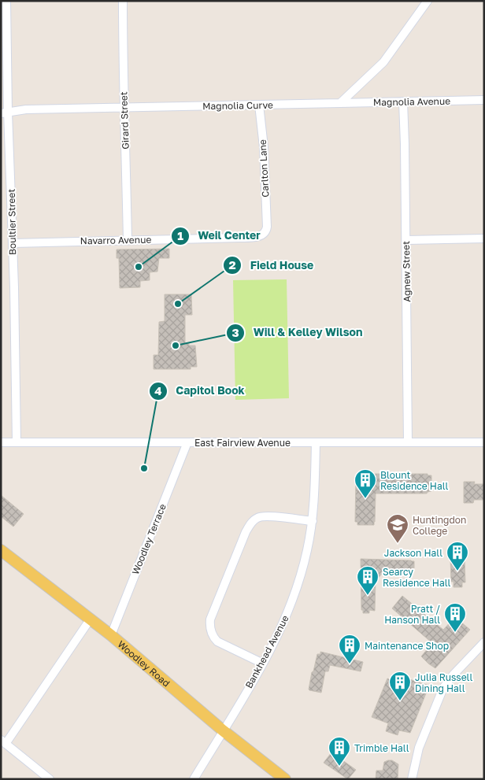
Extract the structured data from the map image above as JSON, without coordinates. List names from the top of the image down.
{
  "streets": {
    "main road": ["Woodley Road"],
    "street": [
      "Magnolia Avenue",
      "Magnolia Curve",
      "Girard Street",
      "Carlton Lane",
      "Boultier Street",
      "Navarro Avenue",
      "Agnew Street",
      "East Fairview Avenue",
      "Woodley Terrace",
      "Bankhead Avenue"
    ]
  },
  "crossings": [
    ["Magnolia Avenue", "Magnolia Curve"],
    ["Magnolia Avenue", "Agnew Street"],
    ["Magnolia Curve", "Girard Street"],
    ["Magnolia Curve", "Carlton Lane"],
    ["Magnolia Curve", "Boultier Street"],
    ["Girard Street", "Navarro Avenue"],
    ["Carlton Lane", "Navarro Avenue"],
    ["Boultier Street", "Navarro Avenue"],
    ["Boultier Street", "East Fairview Avenue"],
    ["Agnew Street", "East Fairview Avenue"],
    ["East Fairview Avenue", "Woodley Terrace"],
    ["East Fairview Avenue", "Bankhead Avenue"],
    ["Woodley Terrace", "Woodley Road"],
    ["Bankhead Avenue", "Woodley Road"]
  ],
  "places": {
    "other": [
      "Weil Center",
      "Field House",
      "Will & Kelley Wilson",
      "Capitol Book"
    ],
    "building": [
      "Blount Residence Hall",
      "Jackson Hall",
      "Searcy Residence Hall",
      "Pratt / Hanson Hall",
      "Maintenance Shop",
      "Julia Russell Dining Hall",
      "Trimble Hall"
    ],
    "school or university": ["Huntingdon College"]
  }
}
